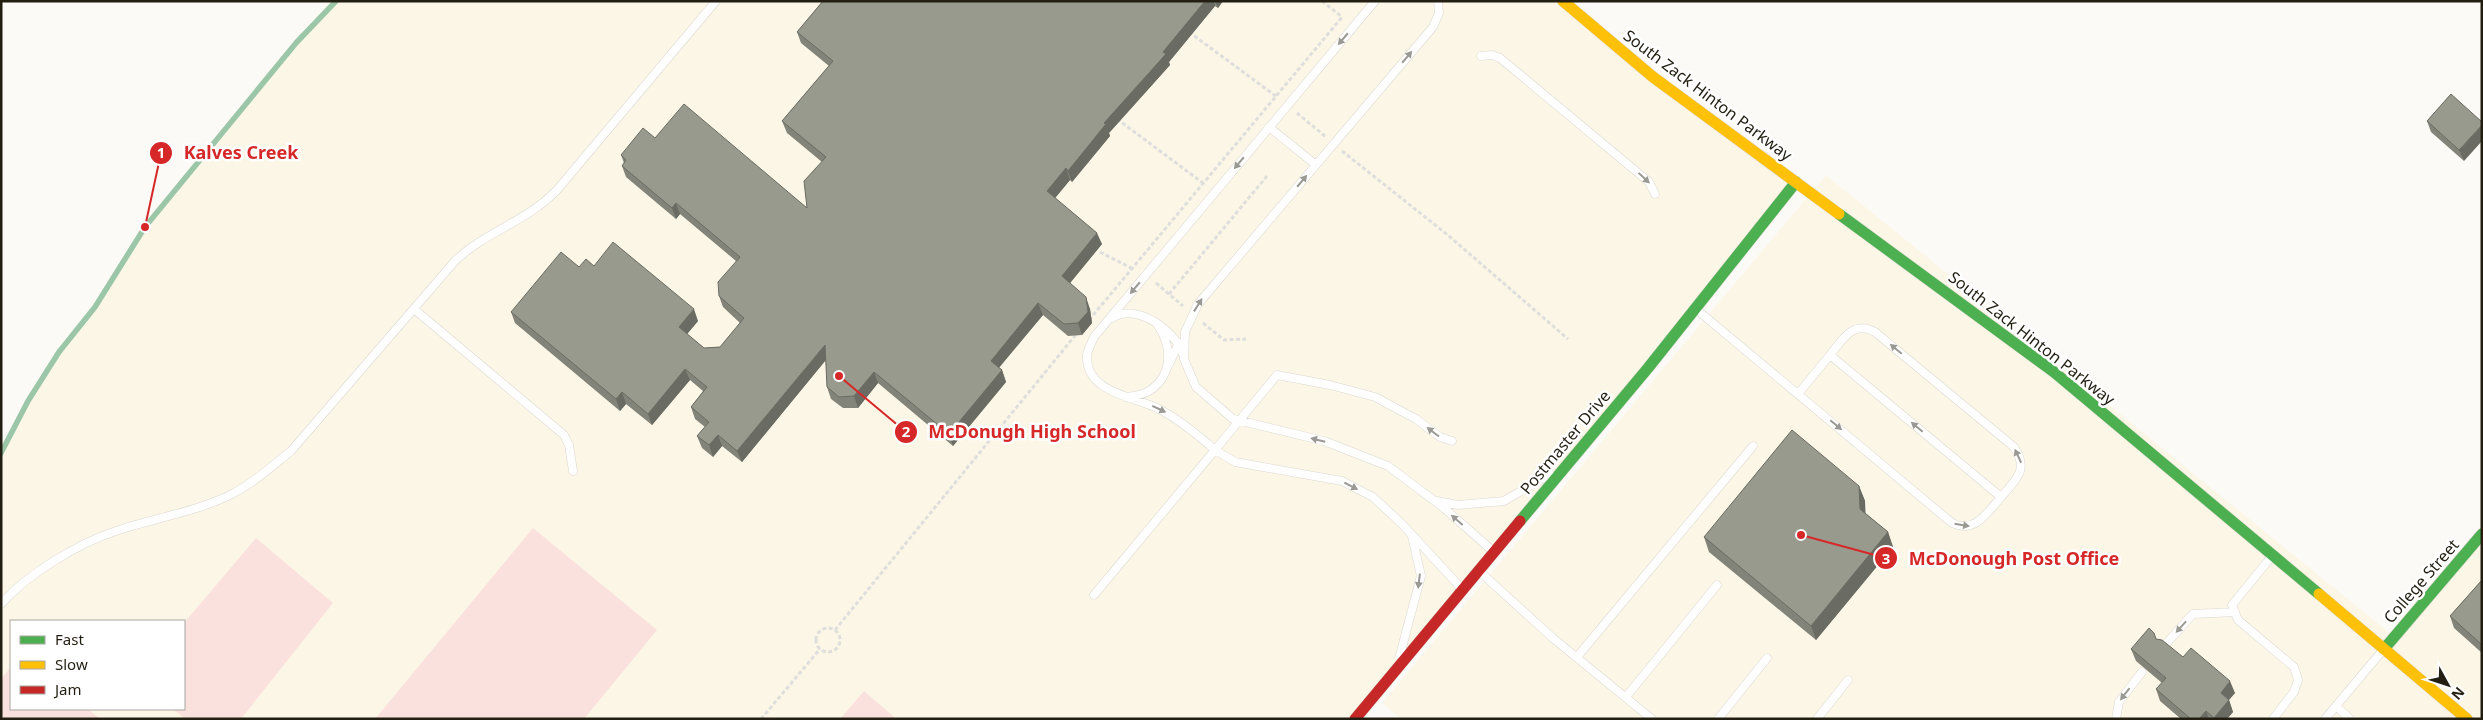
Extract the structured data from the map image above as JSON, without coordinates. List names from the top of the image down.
{
  "streets": {
    "main road": ["South Zack Hinton Parkway", "Postmaster Drive", "College Street"]
  },
  "crossings": [
    ["South Zack Hinton Parkway", "Postmaster Drive"],
    ["South Zack Hinton Parkway", "College Street"]
  ],
  "places": ["Kalves Creek", "McDonugh High School", "McDonough Post Office"],
  "legend": ["Fast", "Slow", "Jam"],
  "north": "bottom right"
}
